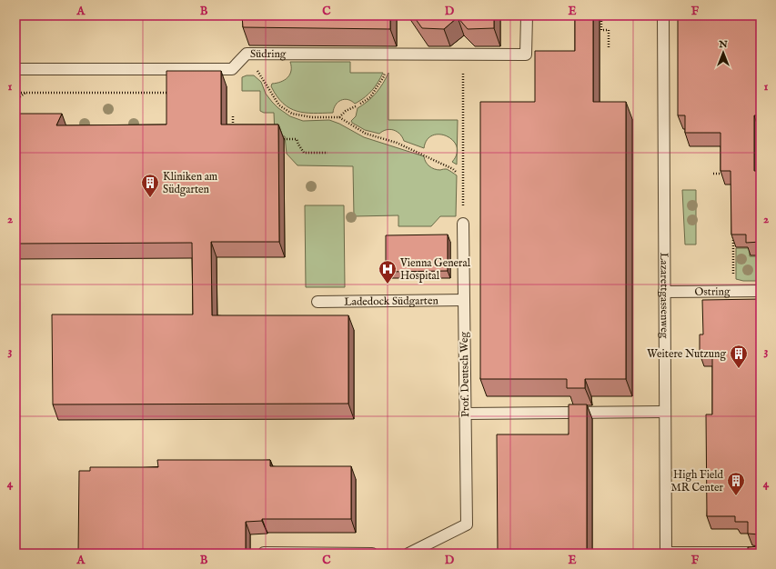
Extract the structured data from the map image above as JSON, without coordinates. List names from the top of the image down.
{
  "streets": {
    "lane": [
      "Südring",
      "Ostring",
      "Lazarettgassenweg",
      "Ladedock Südgarten",
      "Prof. Deutsch Weg"
    ]
  },
  "crossings": [
    ["Ostring", "Lazarettgassenweg"],
    ["Ladedock Südgarten", "Prof. Deutsch Weg"]
  ],
  "places": {
    "building": ["Kliniken am Südgarten", "Weitere Nutzung", "High Field MR Center"],
    "hospital": ["Vienna General Hospital"]
  },
  "north": "top",
  "grid": {
    "columns": [
      "A",
      "B",
      "C",
      "D",
      "E",
      "F"
    ],
    "rows": [
      "1",
      "2",
      "3",
      "4"
    ]
  }
}
